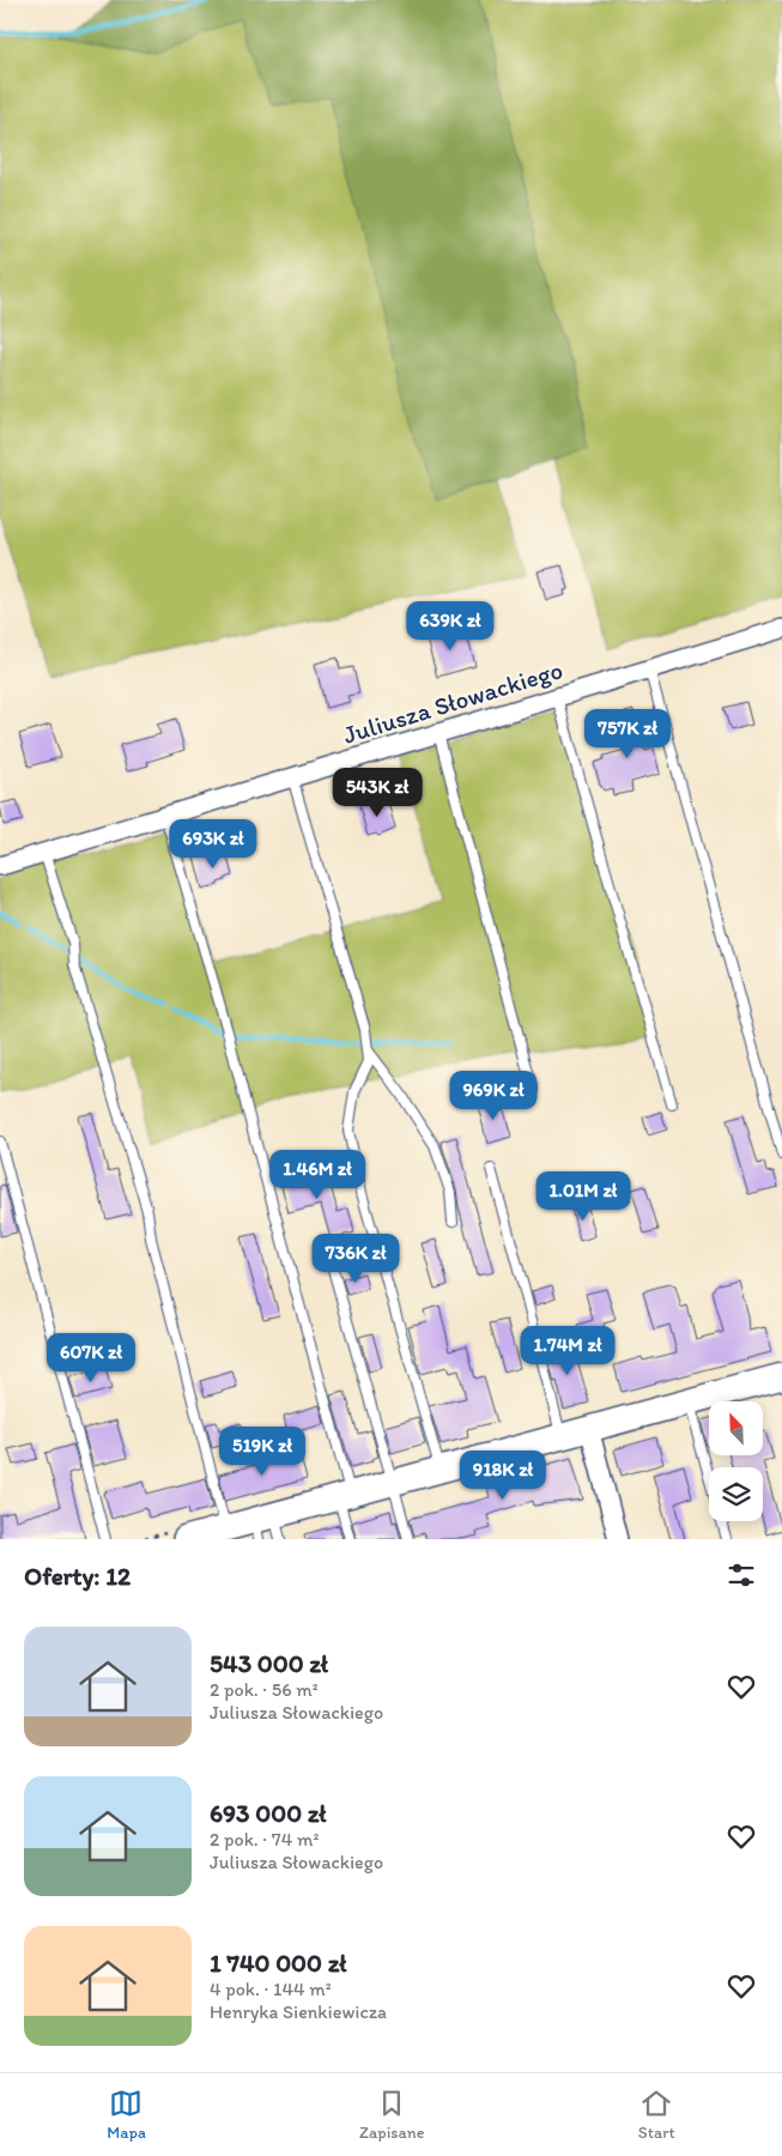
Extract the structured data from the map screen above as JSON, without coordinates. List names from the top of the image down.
{
  "streets": {
    "street": ["Juliusza Słowackiego"]
  },
  "north": "top left",
  "page": {
    "price": [
      "639K zł",
      "757K zł",
      "543K zł",
      "693K zł",
      "969K zł",
      "1.46M zł",
      "1.01M zł",
      "736K zł",
      "1.74M zł",
      "607K zł",
      "519K zł",
      "918K zł"
    ],
    "heading": "Oferty: 12",
    "list": [
      {
        "name": "543 000 zł",
        "note": "2 pok. · 56 m² · Juliusza Słowackiego"
      },
      {
        "name": "693 000 zł",
        "note": "2 pok. · 74 m² · Juliusza Słowackiego"
      },
      {
        "name": "1 740 000 zł",
        "note": "4 pok. · 144 m² · Henryka Sienkiewicza"
      }
    ],
    "tabs": ["Mapa", "Zapisane", "Start"]
  }
}
